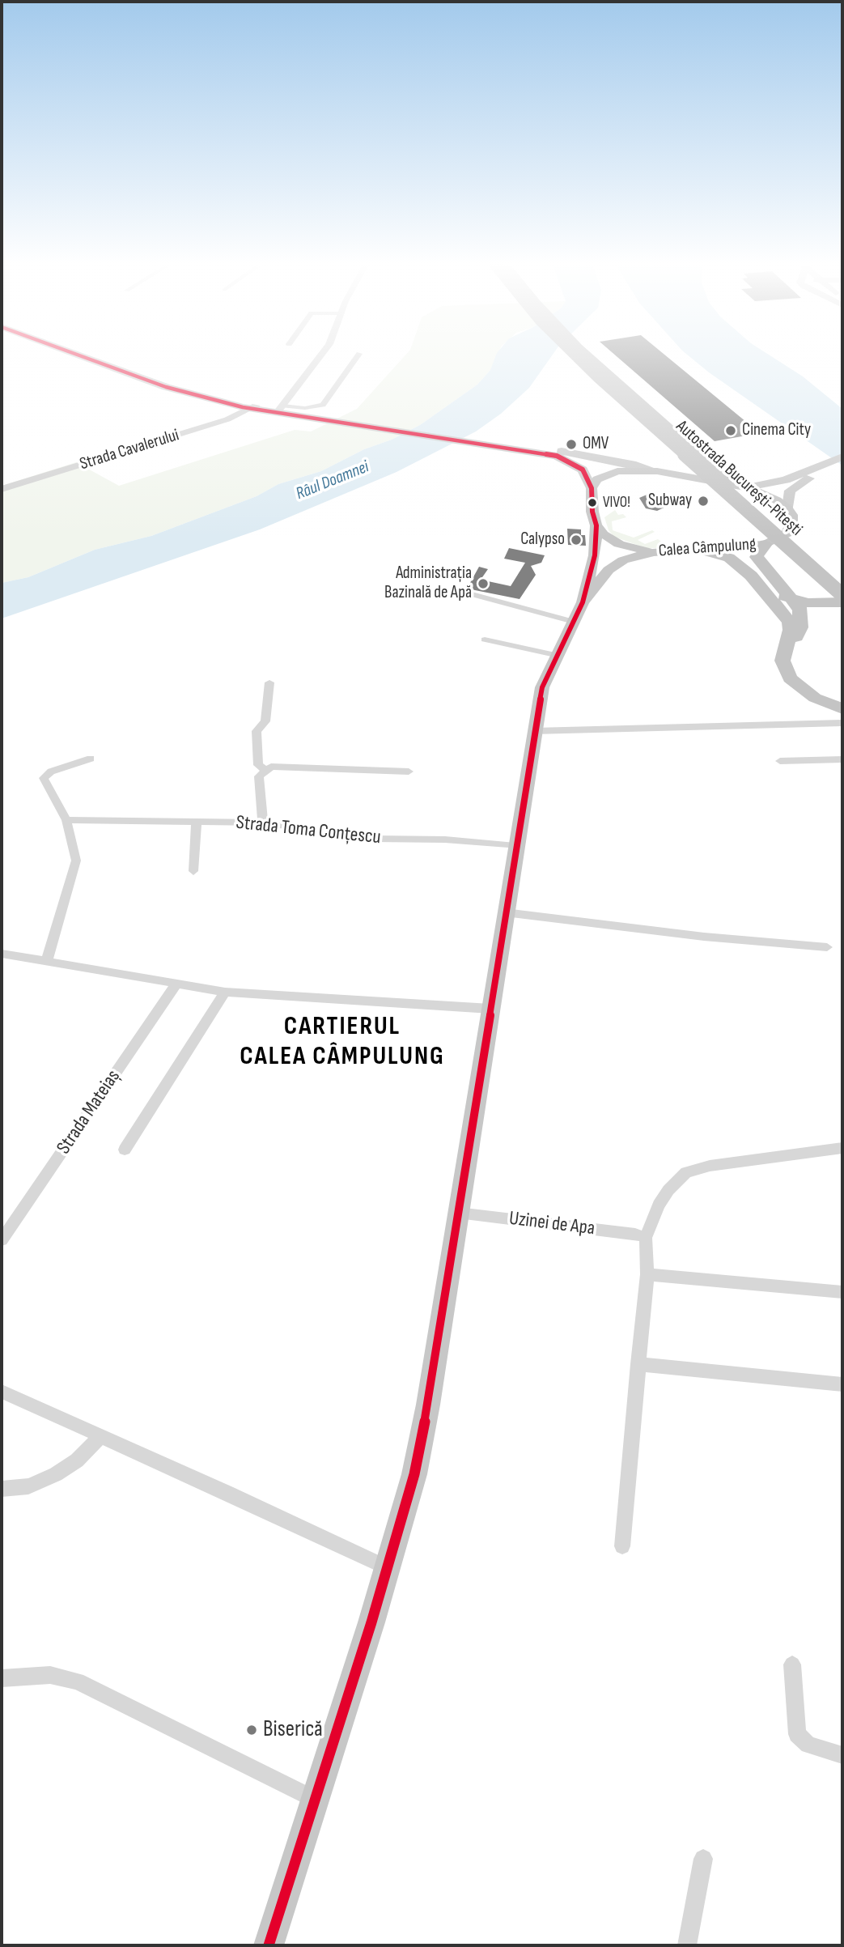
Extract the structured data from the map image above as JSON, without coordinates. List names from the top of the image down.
{
  "streets": {
    "highway": ["Autostrada București-Pitești", "Calea Câmpulung"],
    "main road": ["Strada Cavalerului"],
    "street": ["Strada Toma Conțescu", "Strada Mateiaș", "Uzinei de Apa"]
  },
  "crossings": [
    ["Calea Câmpulung", "Strada Toma Conțescu"],
    ["Calea Câmpulung", "Uzinei de Apa"]
  ],
  "districts": ["CARTIERUL CALEA CÂMPULUNG"],
  "water": ["Râul Doamnei"],
  "places": [
    "Cinema City",
    "OMV",
    "Subway",
    "VIVO!",
    "Calypso",
    "Administrația Bazinală de Apă",
    "Biserică"
  ]
}
